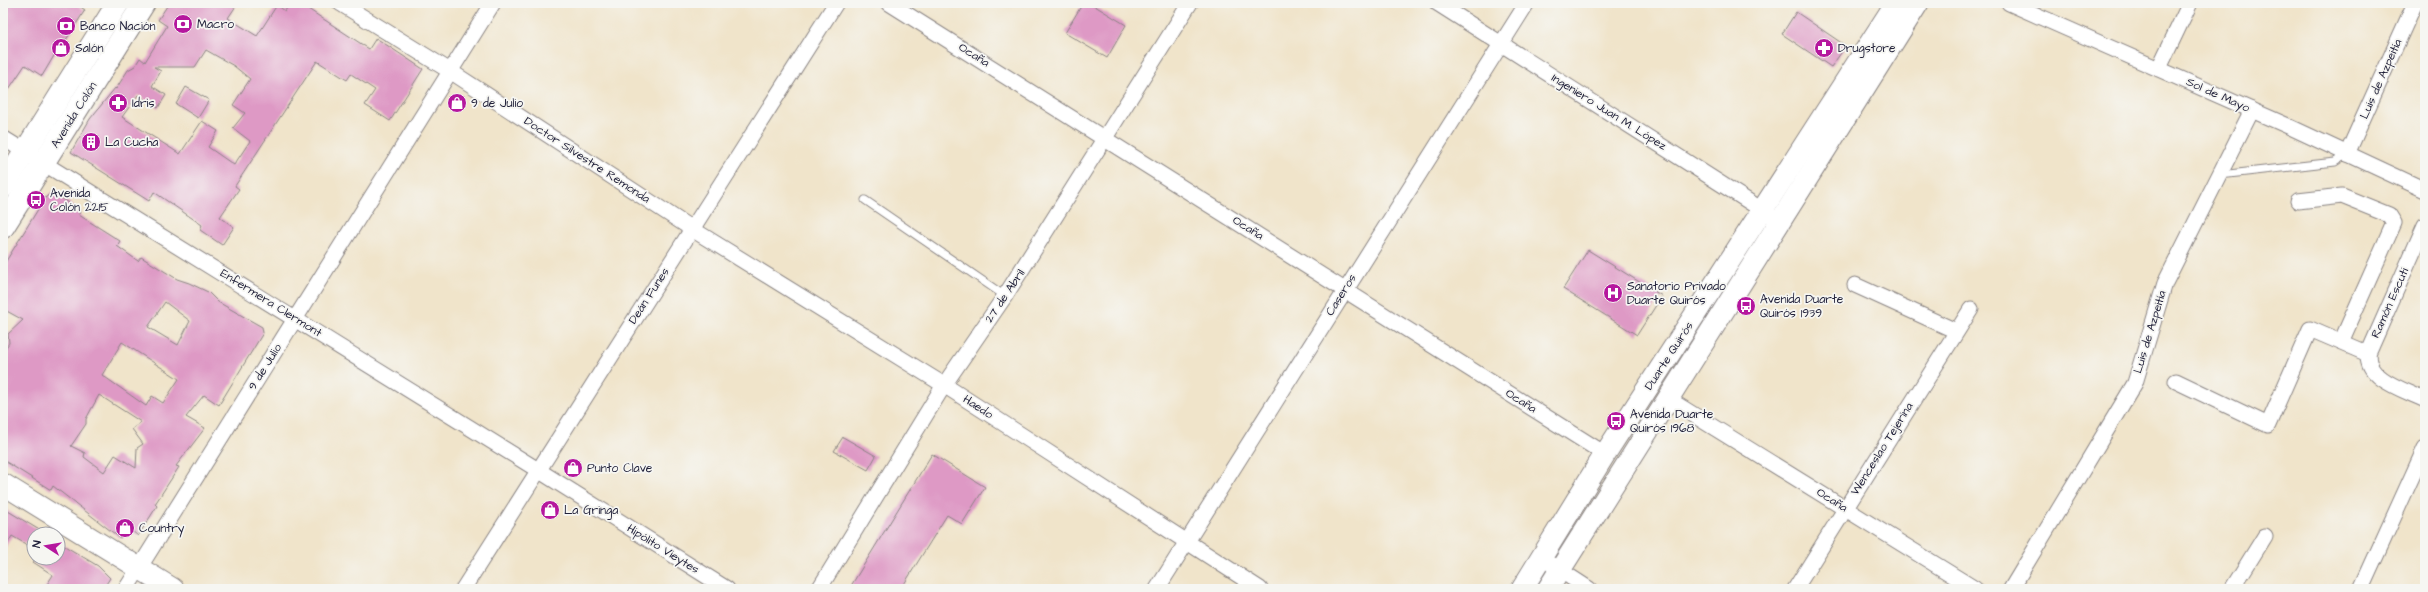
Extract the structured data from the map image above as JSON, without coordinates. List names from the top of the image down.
{
  "streets": {
    "main road": ["Avenida Colón", "Duarte Quirós"],
    "street": [
      "Ocaña",
      "Luis de Azpeitía",
      "Sol de Mayo",
      "Ingeniero Juan M. López",
      "Doctor Silvestre Remonda",
      "Caseros",
      "Deán Funes",
      "27 de Abril",
      "Enfermera Clermont",
      "Ramón Escuti",
      "9 de Julio",
      "Haedo",
      "Wenceslao Tejerina",
      "Hipólito Vieytes"
    ]
  },
  "crossings": [
    ["Ocaña", "Caseros"],
    ["Ocaña", "27 de Abril"],
    ["Ocaña", "Duarte Quirós"],
    ["Ocaña", "Wenceslao Tejerina"],
    ["Luis de Azpeitía", "Sol de Mayo"],
    ["Ingeniero Juan M. López", "Caseros"],
    ["Ingeniero Juan M. López", "Duarte Quirós"],
    ["Avenida Colón", "Enfermera Clermont"],
    ["Doctor Silvestre Remonda", "Deán Funes"],
    ["Doctor Silvestre Remonda", "9 de Julio"],
    ["Doctor Silvestre Remonda", "Haedo"],
    ["Caseros", "Haedo"],
    ["Deán Funes", "Enfermera Clermont"],
    ["Deán Funes", "Haedo"],
    ["Deán Funes", "Hipólito Vieytes"],
    ["27 de Abril", "Haedo"],
    ["Enfermera Clermont", "9 de Julio"],
    ["Enfermera Clermont", "Hipólito Vieytes"]
  ],
  "places": {
    "bank": ["Macro", "Banco Nación"],
    "shop": [
      "Salón",
      "9 de Julio",
      "Punto Clave",
      "La Gringa",
      "Country"
    ],
    "pharmacy": ["Drugstore", "Idris"],
    "building": ["La Cucha"],
    "bus stop": ["Avenida Colón 2215", "Avenida Duarte Quirós 1939", "Avenida Duarte Quirós 1968"],
    "hospital": ["Sanatorio Privado Duarte Quirós"]
  },
  "north": "left"
}
